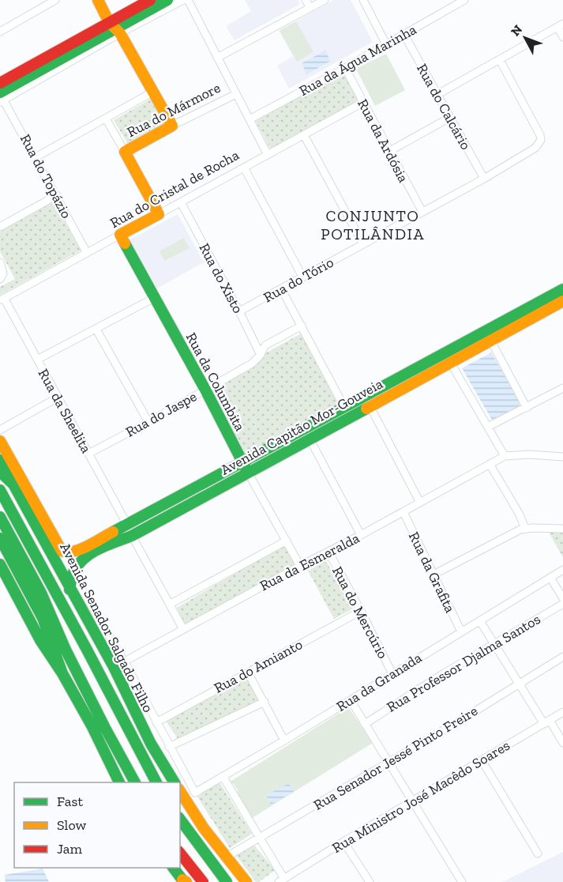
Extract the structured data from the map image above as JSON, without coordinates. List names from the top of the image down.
{
  "streets": {
    "main road": [
      "Rua do Mármore",
      "Rua do Cristal de Rocha",
      "Rua da Columbita",
      "Avenida Capitão Mor-Gouveia",
      "Avenida Senador Salgado Filho"
    ],
    "street": [
      "Rua da Água Marinha",
      "Rua do Calcário",
      "Rua da Ardósia",
      "Rua do Topázio",
      "Rua do Xisto",
      "Rua do Tório",
      "Rua da Sheelita",
      "Rua do Jaspe",
      "Rua da Esmeralda",
      "Rua da Grafita",
      "Rua do Mercúrio",
      "Rua Professor Djalma Santos",
      "Rua do Amianto",
      "Rua da Granada",
      "Rua Senador Jessé Pinto Freire",
      "Rua Ministro José Macêdo Soares"
    ]
  },
  "crossings": [
    ["Rua da Água Marinha", "Rua do Calcário"],
    ["Rua da Água Marinha", "Rua da Ardósia"],
    ["Rua do Calcário", "Rua do Tório"],
    ["Rua da Ardósia", "Rua do Cristal de Rocha"],
    ["Rua da Ardósia", "Rua do Tório"],
    ["Rua do Topázio", "Rua do Cristal de Rocha"],
    ["Rua do Cristal de Rocha", "Rua do Xisto"],
    ["Rua do Cristal de Rocha", "Rua da Columbita"],
    ["Rua do Cristal de Rocha", "Rua da Sheelita"],
    ["Rua do Xisto", "Rua do Tório"],
    ["Rua do Xisto", "Rua do Jaspe"],
    ["Rua da Columbita", "Rua do Jaspe"],
    ["Rua da Columbita", "Avenida Capitão Mor-Gouveia"],
    ["Rua da Columbita", "Rua da Esmeralda"],
    ["Rua da Sheelita", "Rua do Jaspe"],
    ["Rua da Sheelita", "Avenida Senador Salgado Filho"],
    ["Avenida Capitão Mor-Gouveia", "Avenida Senador Salgado Filho"],
    ["Rua da Esmeralda", "Rua da Grafita"],
    ["Rua da Esmeralda", "Rua do Mercúrio"],
    ["Rua da Esmeralda", "Avenida Senador Salgado Filho"],
    ["Rua da Grafita", "Rua da Granada"],
    ["Rua do Mercúrio", "Rua do Amianto"],
    ["Rua do Mercúrio", "Rua da Granada"],
    ["Avenida Senador Salgado Filho", "Rua do Amianto"],
    ["Avenida Senador Salgado Filho", "Rua da Granada"]
  ],
  "districts": ["CONJUNTO POTILÂNDIA"],
  "legend": ["Fast", "Slow", "Jam"],
  "north": "top left"
}
